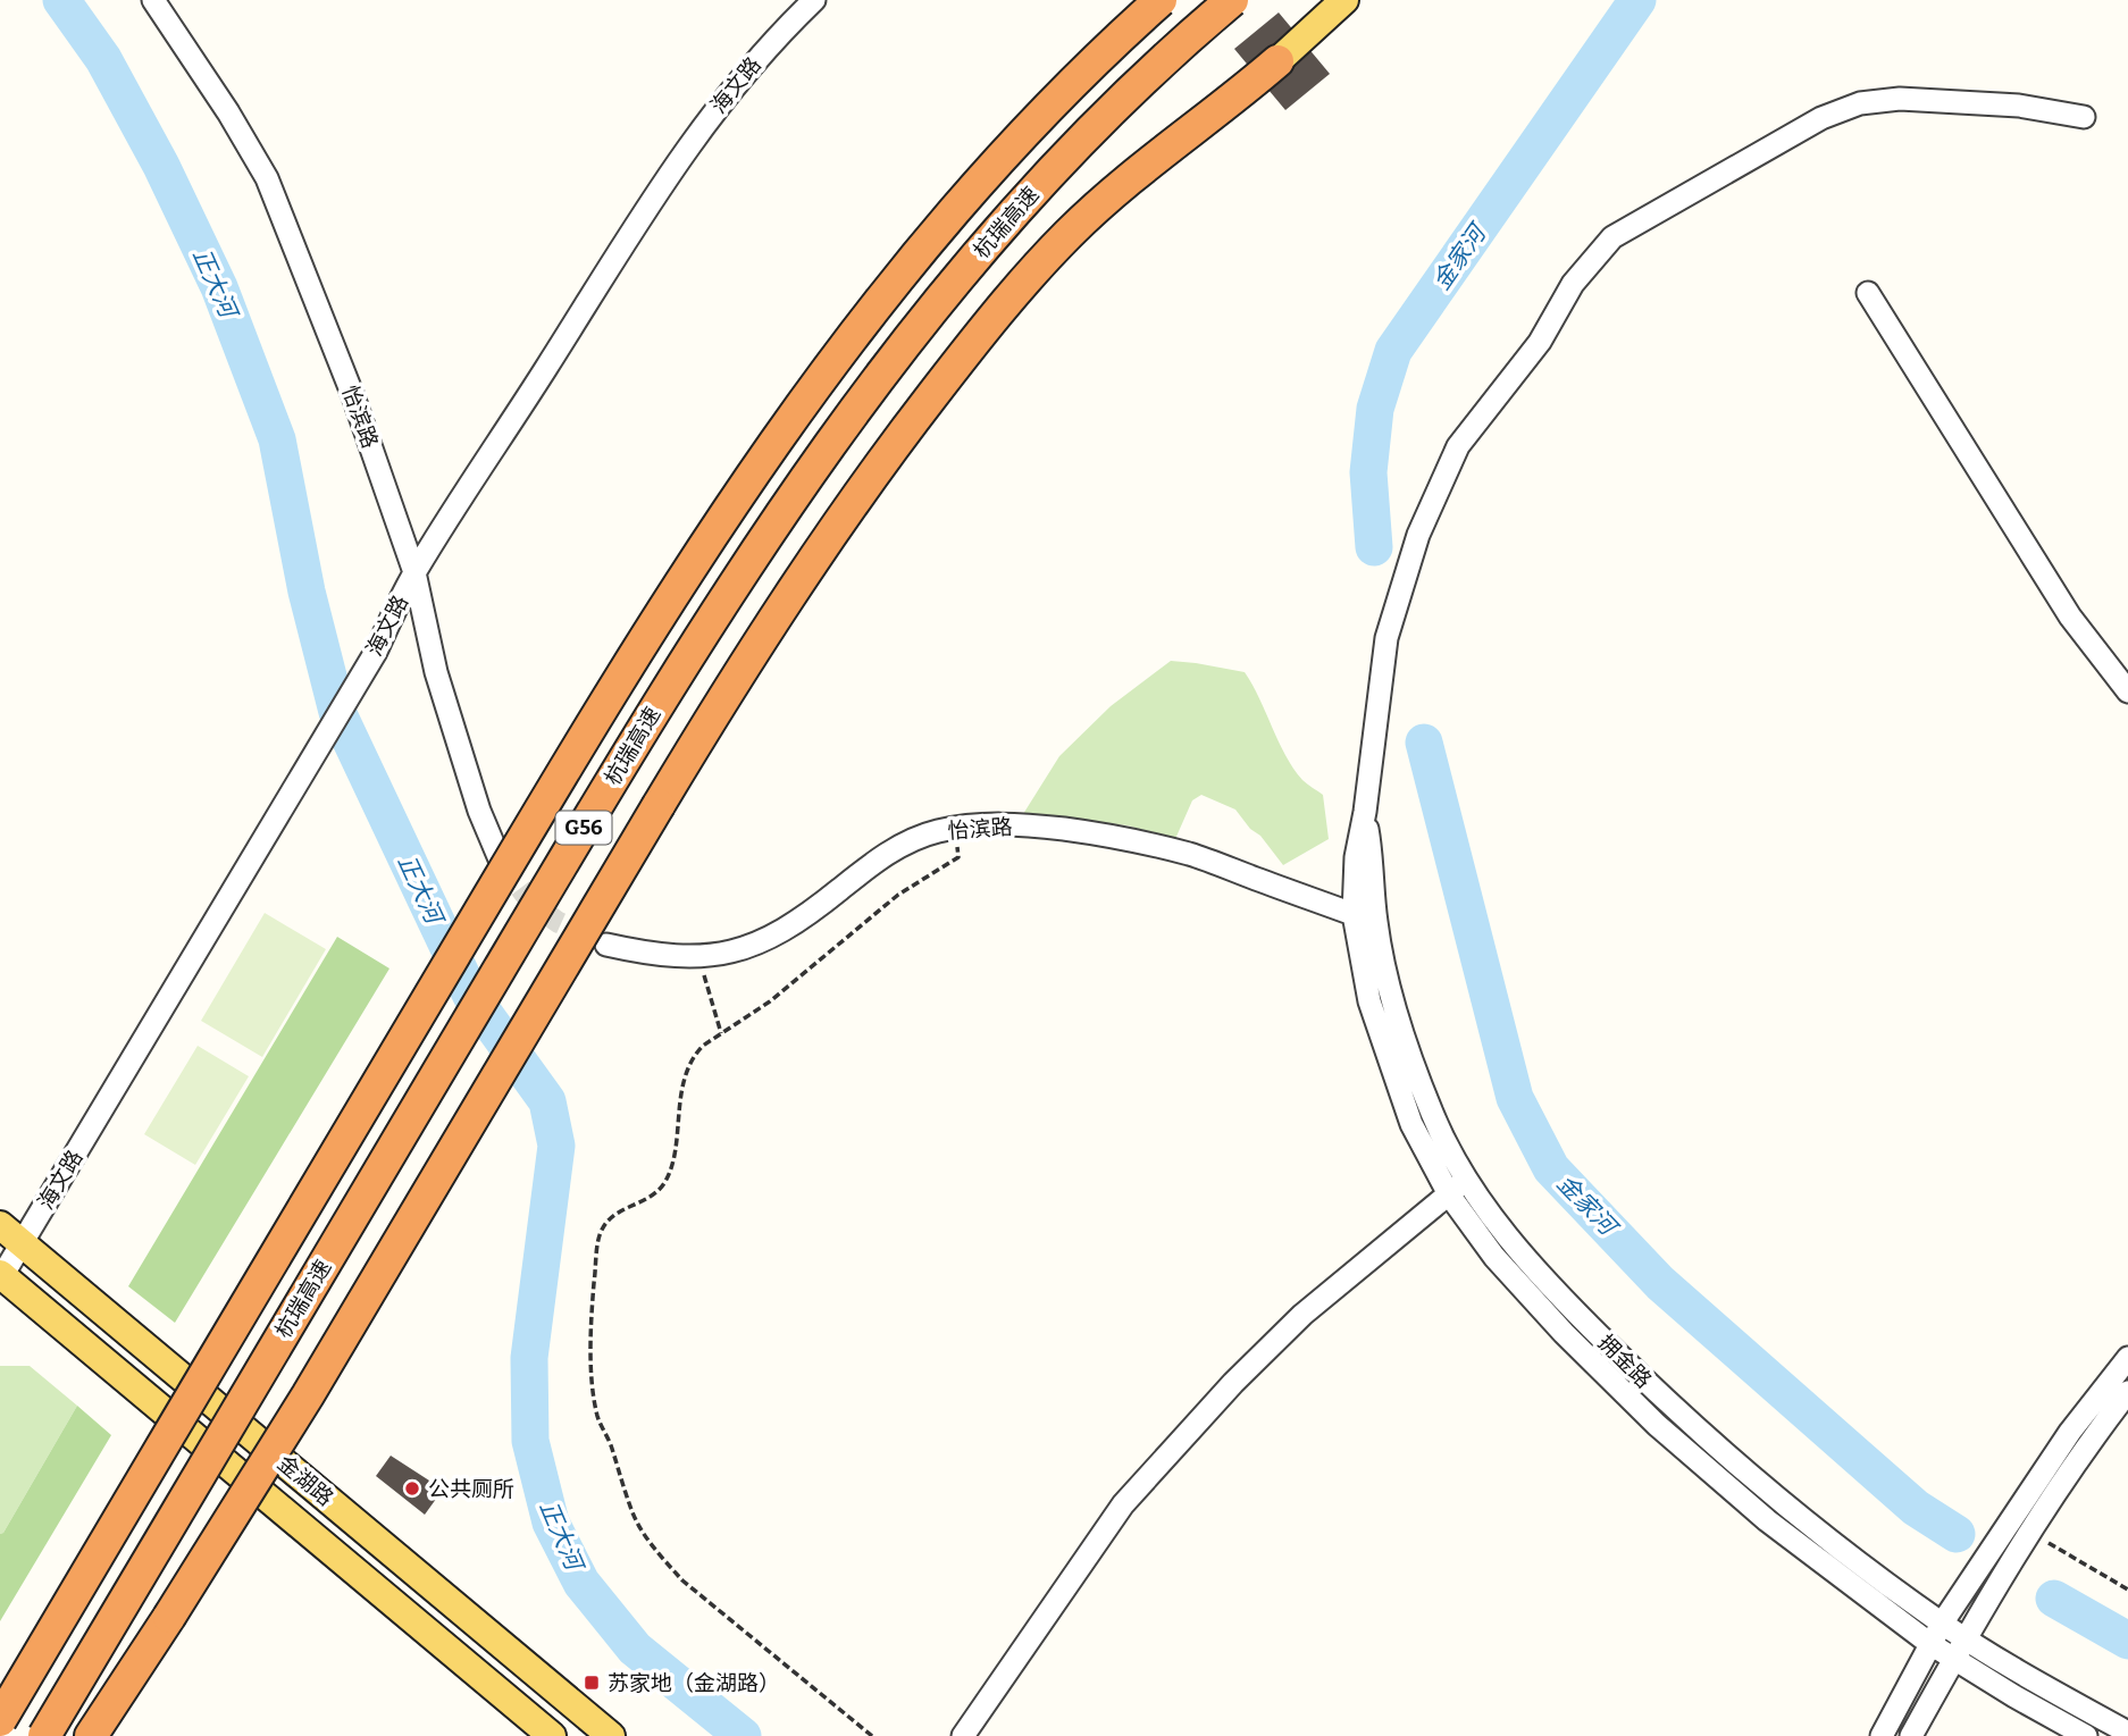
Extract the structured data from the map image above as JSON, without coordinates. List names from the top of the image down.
{
  "streets": {
    "highway": ["杭瑞高速", "G56"],
    "main road": ["金湖路"],
    "street": ["海文路", "怡滨路", "拥金路"]
  },
  "crossings": [
    ["海文路", "怡滨路"],
    ["海文路", "金湖路"],
    ["怡滨路", "拥金路"]
  ],
  "water": ["金家河", "正大河"],
  "places": {
    "other": ["公共厕所"],
    "transit": ["苏家地（金湖路）"]
  }
}
